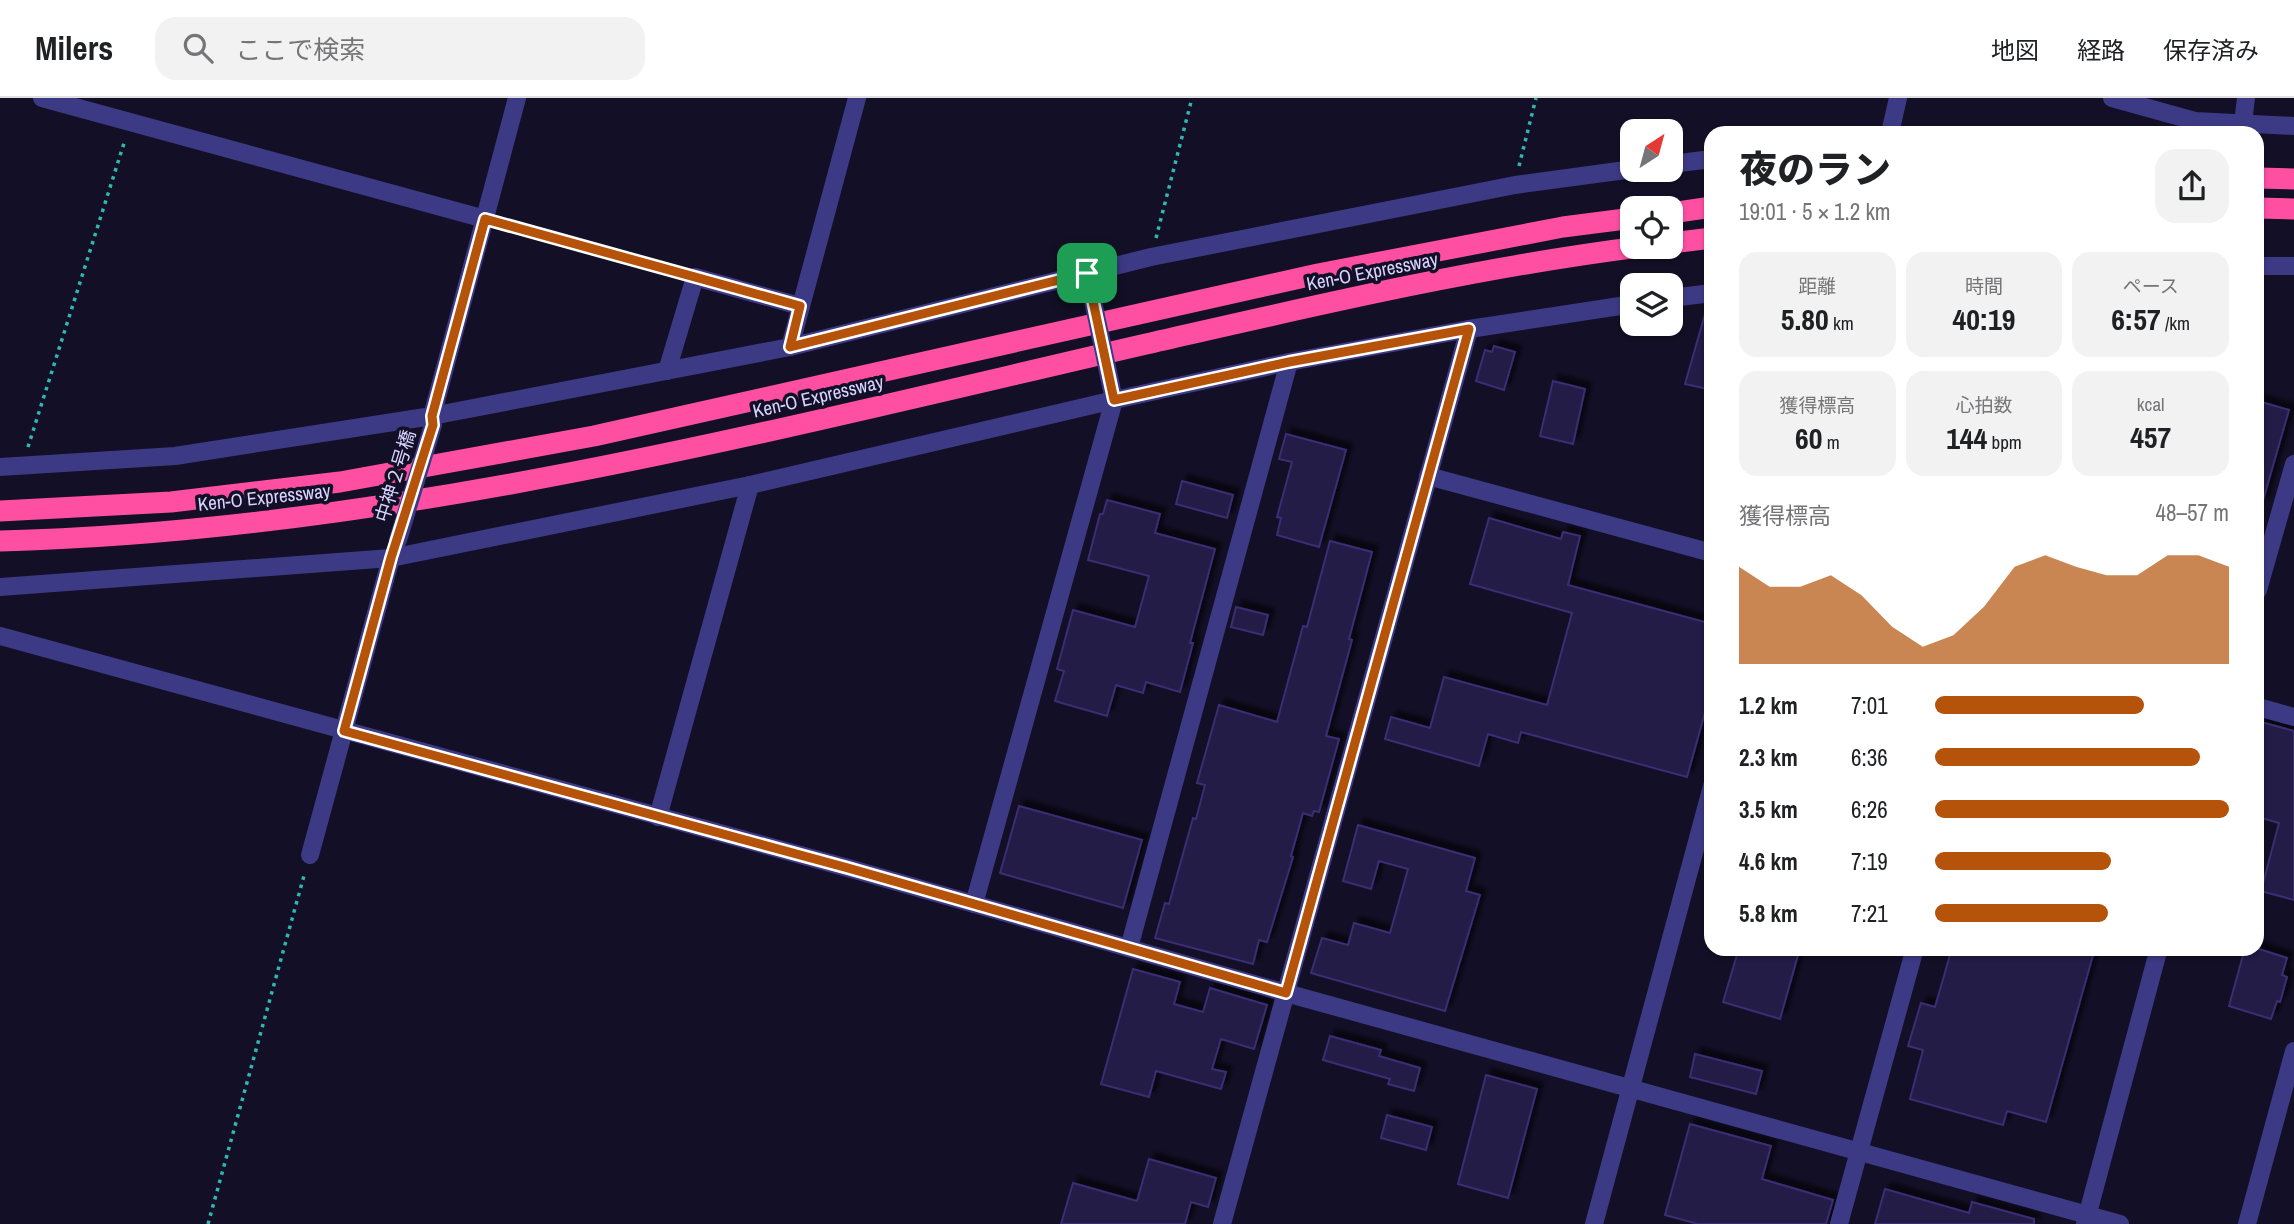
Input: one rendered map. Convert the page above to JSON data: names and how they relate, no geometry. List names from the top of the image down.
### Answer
{
  "streets": {
    "highway": ["Ken-O Expressway"],
    "street": ["中神２号橋"]
  },
  "north": "top right",
  "page": {
    "header": "Milers",
    "search": "ここで検索",
    "nav": ["地図", "経路", "保存済み"],
    "heading": ["夜のラン", "19:01 · 5 × 1.2 km"],
    "stats": [
      ["距離", "5.80 km"],
      ["時間", "40:19"],
      ["ペース", "6:57 /km"],
      ["獲得標高", "60 m"],
      ["心拍数", "144 bpm"],
      ["kcal", "457"]
    ],
    "chart": ["獲得標高", "48–57 m"],
    "list": [
      {
        "name": "1.2 km",
        "note": "7:01"
      },
      {
        "name": "2.3 km",
        "note": "6:36"
      },
      {
        "name": "3.5 km",
        "note": "6:26"
      },
      {
        "name": "4.6 km",
        "note": "7:19"
      },
      {
        "name": "5.8 km",
        "note": "7:21"
      }
    ]
  }
}
